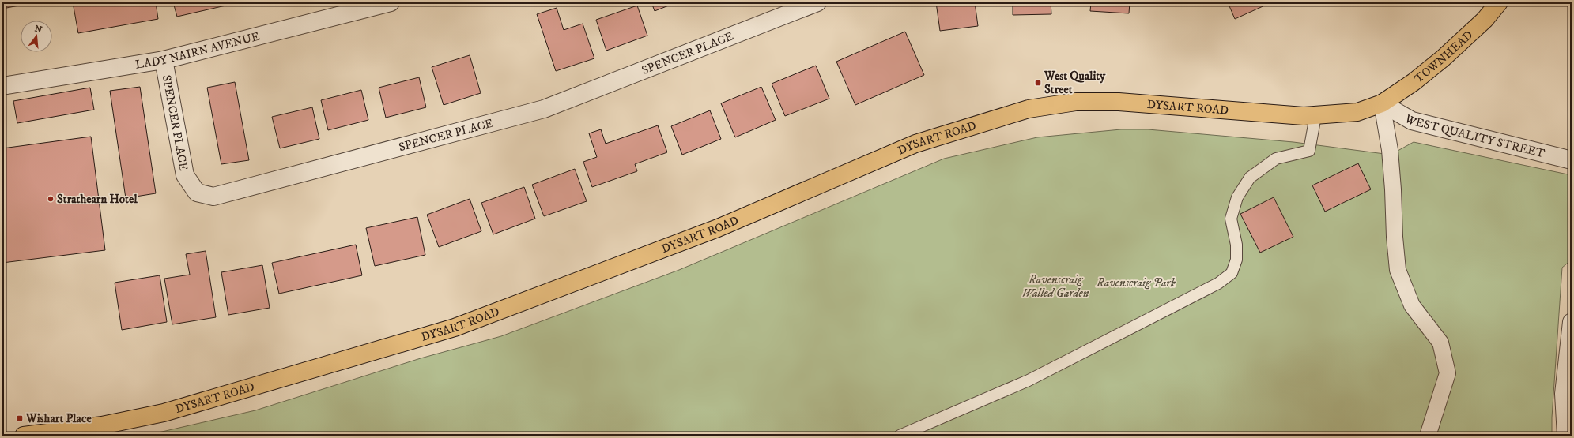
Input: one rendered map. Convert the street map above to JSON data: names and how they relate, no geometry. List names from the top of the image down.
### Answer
{
  "streets": {
    "main road": ["TOWNHEAD", "DYSART ROAD"],
    "street": ["LADY NAIRN AVENUE", "SPENCER PLACE", "WEST QUALITY STREET"]
  },
  "crossings": [
    ["LADY NAIRN AVENUE", "SPENCER PLACE"],
    ["TOWNHEAD", "DYSART ROAD"],
    ["TOWNHEAD", "WEST QUALITY STREET"],
    ["DYSART ROAD", "WEST QUALITY STREET"]
  ],
  "parks": ["Ravenscraig Walled Garden", "Ravenscraig Park"],
  "places": {
    "transit": ["West Quality Street", "Wishart Place"],
    "other": ["Strathearn Hotel"]
  },
  "north": "top"
}
